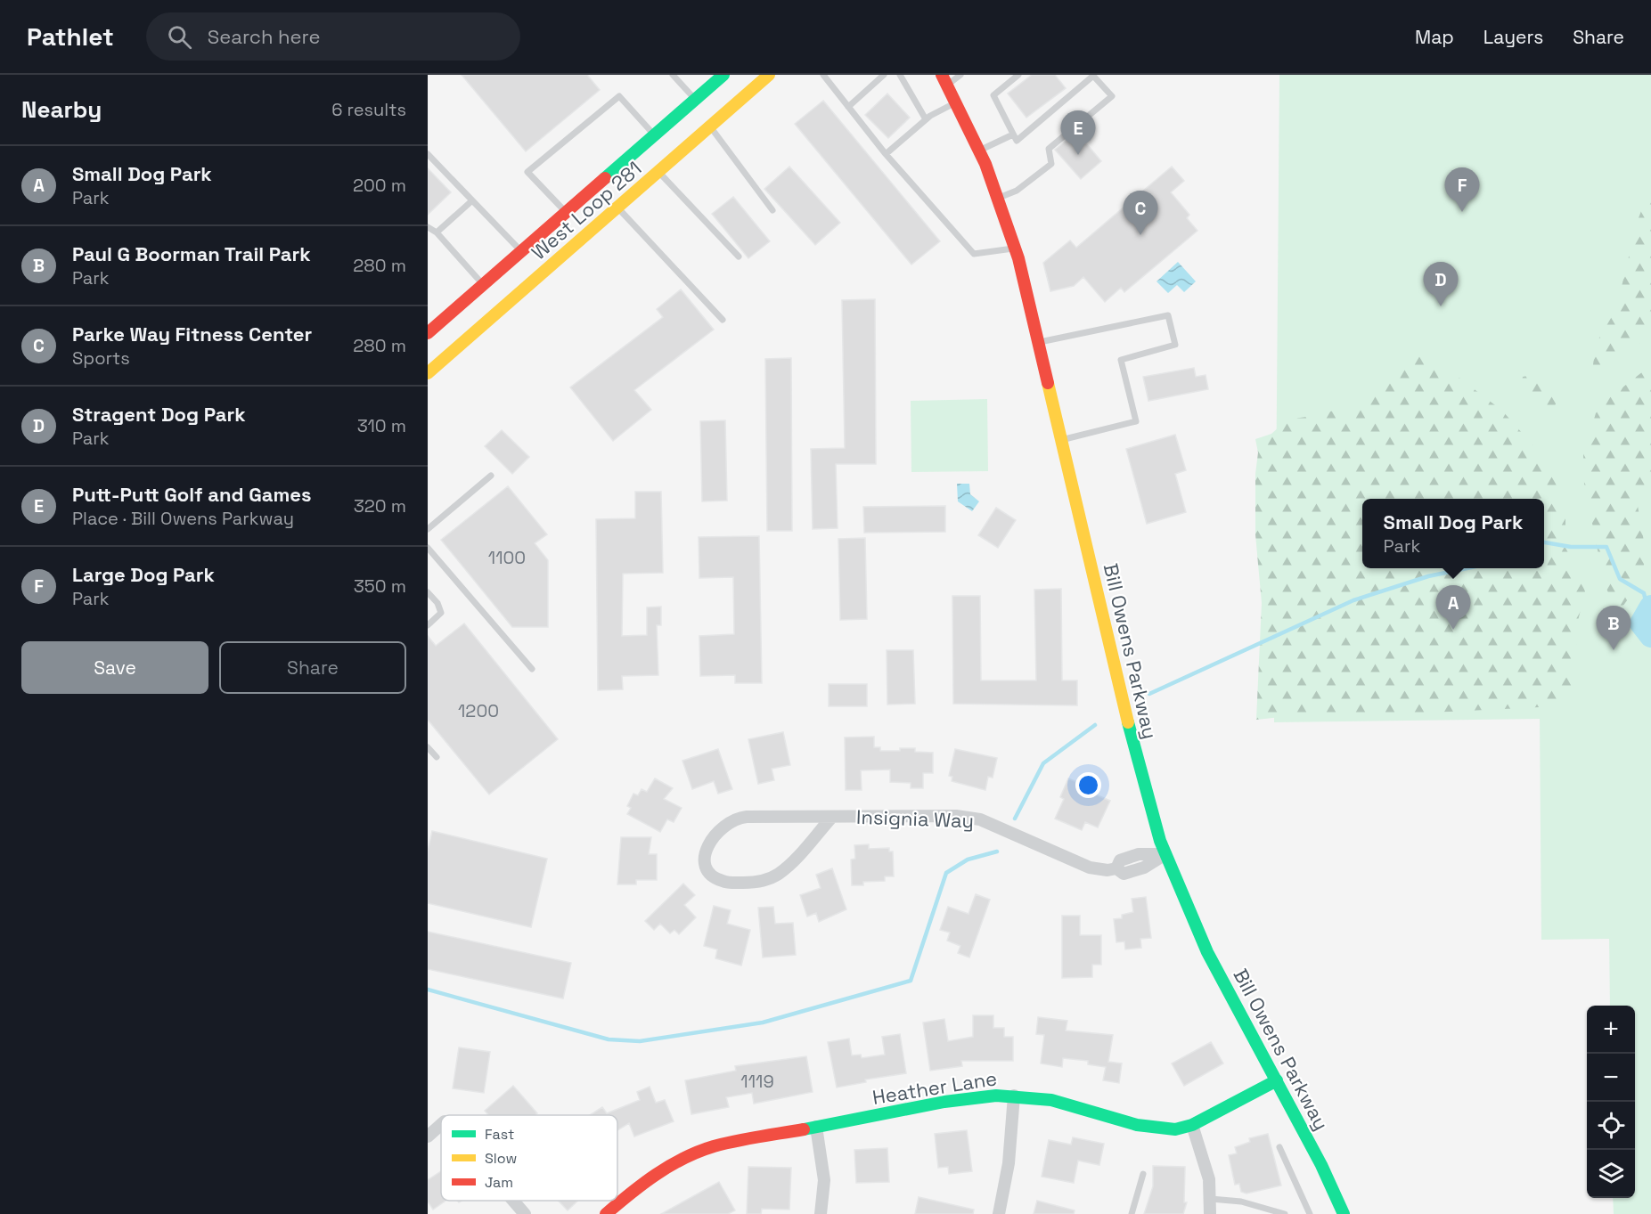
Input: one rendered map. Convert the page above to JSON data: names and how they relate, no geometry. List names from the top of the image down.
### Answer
{
  "streets": {
    "main road": ["West Loop 281", "Bill Owens Parkway", "Heather Lane"],
    "street": ["Insignia Way"]
  },
  "crossings": [
    ["Bill Owens Parkway", "Insignia Way"],
    ["Bill Owens Parkway", "Heather Lane"]
  ],
  "house_numbers": ["1100", "1200", "1119"],
  "legend": ["Fast", "Slow", "Jam"],
  "page": {
    "header": "Pathlet",
    "search": "Search here",
    "nav": ["Map", "Layers", "Share"],
    "heading": ["Nearby", "6 results"],
    "pins": [
      "E",
      "F",
      "C",
      "D",
      "A",
      "B"
    ],
    "list": [
      {
        "mark": "A",
        "name": "Small Dog Park",
        "note": "Park",
        "value": "200 m"
      },
      {
        "mark": "B",
        "name": "Paul G Boorman Trail Park",
        "note": "Park",
        "value": "280 m"
      },
      {
        "mark": "C",
        "name": "Parke Way Fitness Center",
        "note": "Sports",
        "value": "280 m"
      },
      {
        "mark": "D",
        "name": "Stragent Dog Park",
        "note": "Park",
        "value": "310 m"
      },
      {
        "mark": "E",
        "name": "Putt-Putt Golf and Games",
        "note": "Place · Bill Owens Parkway",
        "value": "320 m"
      },
      {
        "mark": "F",
        "name": "Large Dog Park",
        "note": "Park",
        "value": "350 m"
      }
    ],
    "popup": ["Small Dog Park", "Park"],
    "buttons": ["Save", "Share"],
    "map_buttons": ["+", "−"]
  }
}
